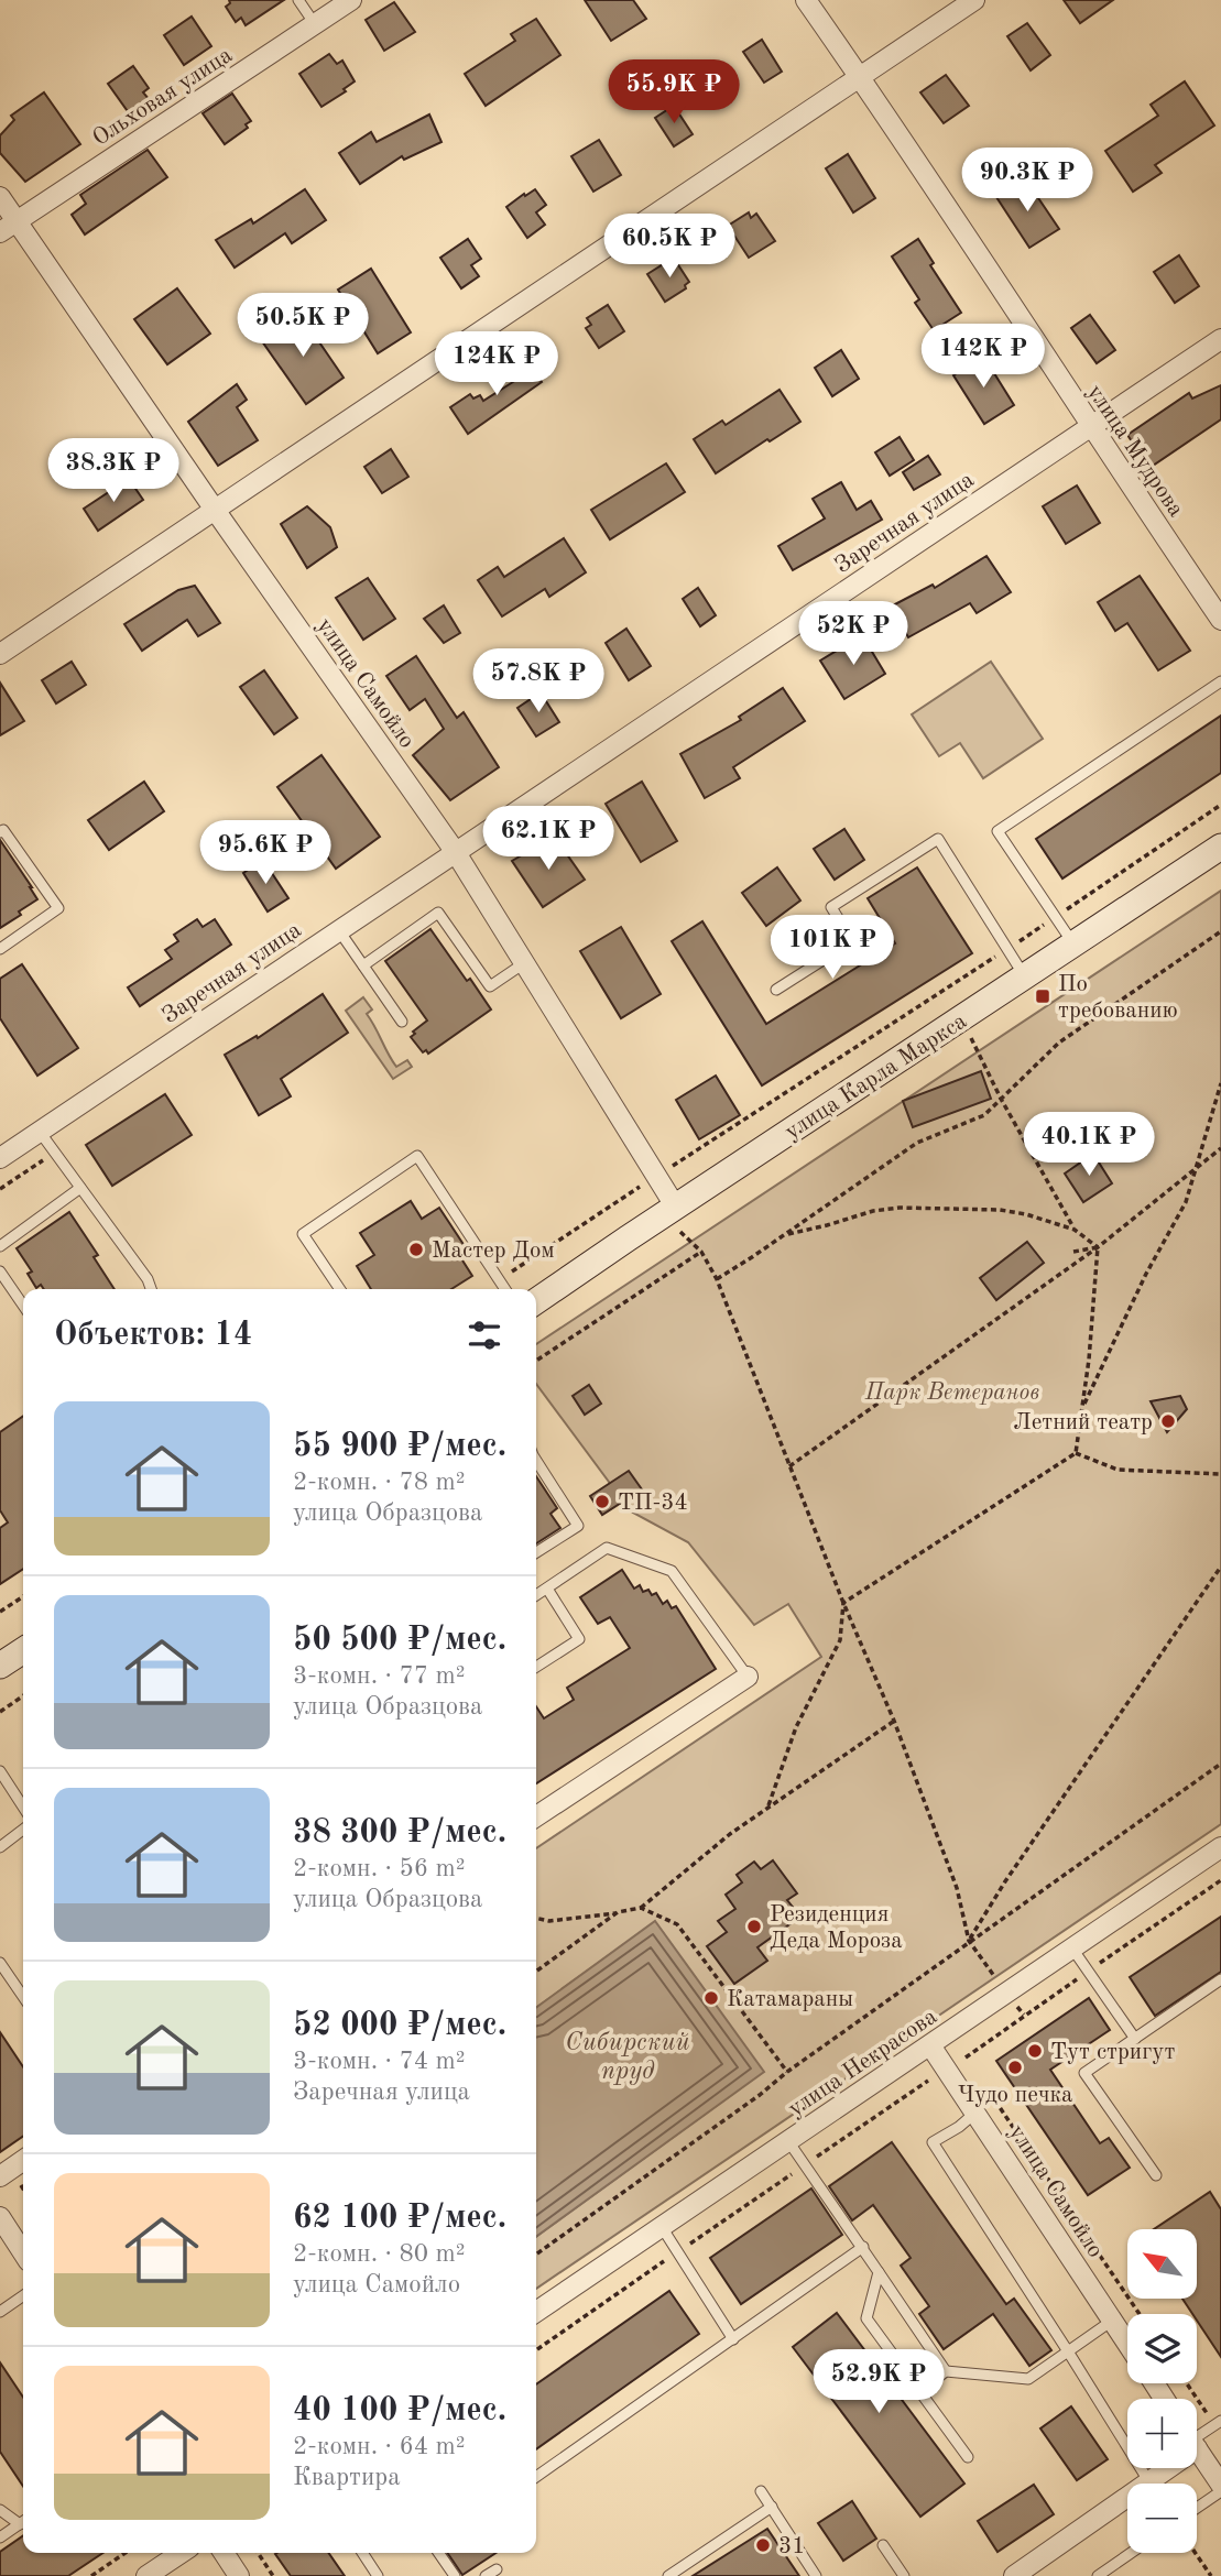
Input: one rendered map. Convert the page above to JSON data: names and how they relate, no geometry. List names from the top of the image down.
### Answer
{
  "streets": {
    "street": [
      "Ольховая улица",
      "улица Мудрова",
      "Заречная улица",
      "улица Самойло",
      "улица Карла Маркса",
      "улица Некрасова"
    ]
  },
  "crossings": [
    ["Ольховая улица", "улица Самойло"],
    ["улица Мудрова", "Заречная улица"],
    ["Заречная улица", "улица Самойло"],
    ["улица Самойло", "улица Карла Маркса"],
    ["улица Самойло", "улица Некрасова"]
  ],
  "water": ["Сибирский пруд"],
  "parks": ["Парк Ветеранов"],
  "places": {
    "transit": ["По требованию"],
    "other": [
      "Мастер Дом",
      "Летний театр",
      "ТП-34",
      "Резиденция Деда Мороза",
      "Катамараны",
      "Тут стригут",
      "Чудо печка",
      "31"
    ]
  },
  "north": "top left",
  "page": {
    "price": [
      "55.9K ₽",
      "90.3K ₽",
      "60.5K ₽",
      "50.5K ₽",
      "142K ₽",
      "124K ₽",
      "38.3K ₽",
      "52K ₽",
      "57.8K ₽",
      "62.1K ₽",
      "95.6K ₽",
      "101K ₽",
      "40.1K ₽",
      "52.9K ₽"
    ],
    "heading": "Объектов: 14",
    "list": [
      {
        "name": "55 900 ₽/мес.",
        "note": "2-комн. · 78 m² · улица Образцова"
      },
      {
        "name": "50 500 ₽/мес.",
        "note": "3-комн. · 77 m² · улица Образцова"
      },
      {
        "name": "38 300 ₽/мес.",
        "note": "2-комн. · 56 m² · улица Образцова"
      },
      {
        "name": "52 000 ₽/мес.",
        "note": "3-комн. · 74 m² · Заречная улица"
      },
      {
        "name": "62 100 ₽/мес.",
        "note": "2-комн. · 80 m² · улица Самойло"
      },
      {
        "name": "40 100 ₽/мес.",
        "note": "2-комн. · 64 m² · Квартира"
      }
    ],
    "map_buttons": ["+", "−"]
  }
}
